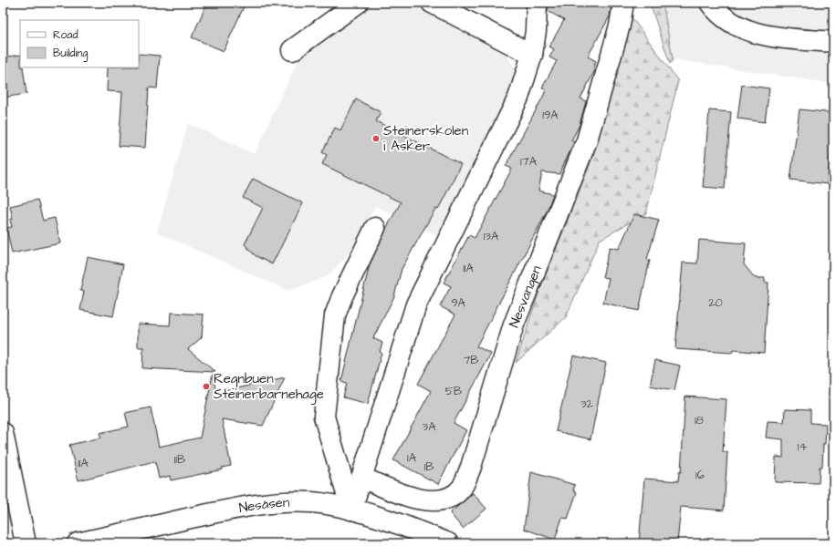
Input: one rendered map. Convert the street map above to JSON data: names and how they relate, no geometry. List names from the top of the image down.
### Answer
{
  "streets": {
    "street": ["Nesvangen", "Nesåsen"]
  },
  "places": ["Steinerskolen i Asker", "Regnbuen Steinerbarnehage"],
  "house_numbers": [
    "19A",
    "17A",
    "13A",
    "11A",
    "9A",
    "20",
    "7B",
    "5B",
    "32",
    "18",
    "3A",
    "14",
    "1A",
    "11B",
    "11A",
    "1B",
    "16"
  ],
  "legend": ["Road", "Building"]
}
